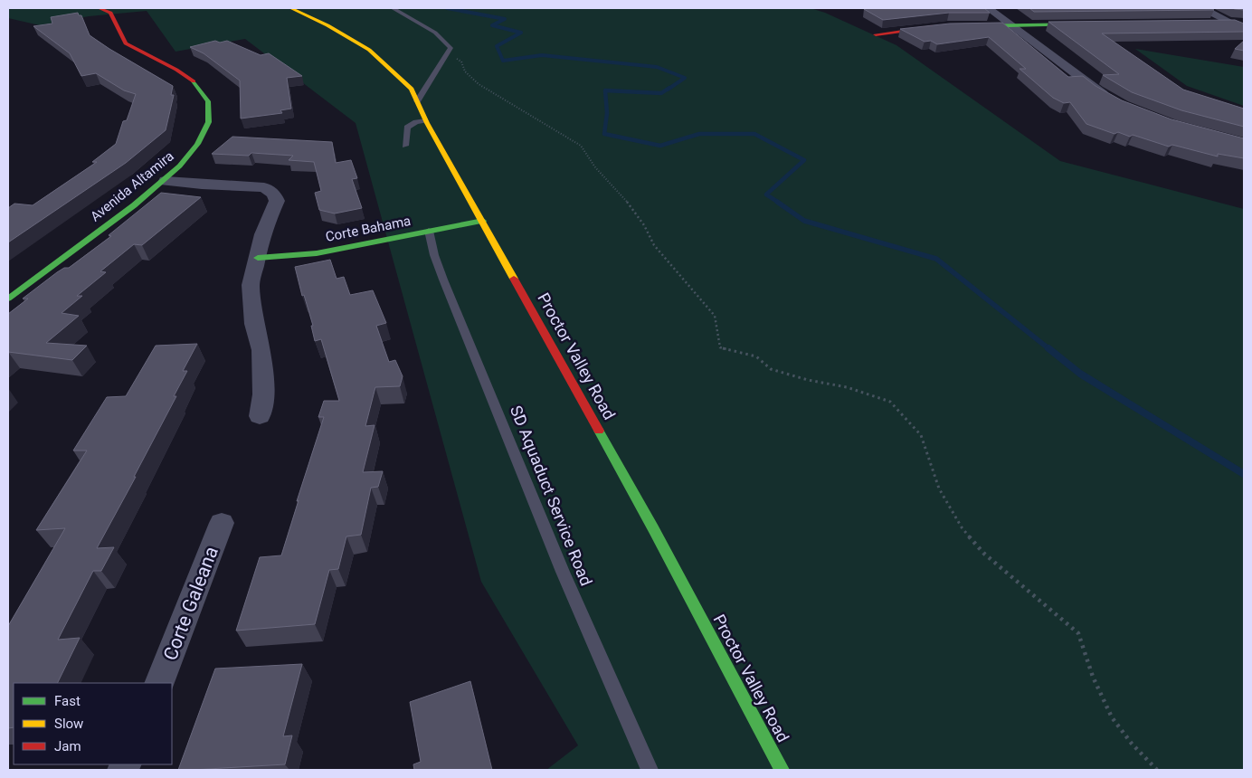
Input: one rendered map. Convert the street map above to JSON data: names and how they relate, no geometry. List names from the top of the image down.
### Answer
{
  "streets": {
    "street": [
      "Avenida Altamira",
      "Corte Bahama",
      "Proctor Valley Road",
      "Corte Galeana"
    ],
    "lane": ["SD Aquaduct Service Road"]
  },
  "crossings": [
    ["Corte Bahama", "Proctor Valley Road"],
    ["Corte Bahama", "SD Aquaduct Service Road"]
  ],
  "legend": ["Fast", "Slow", "Jam"]
}
